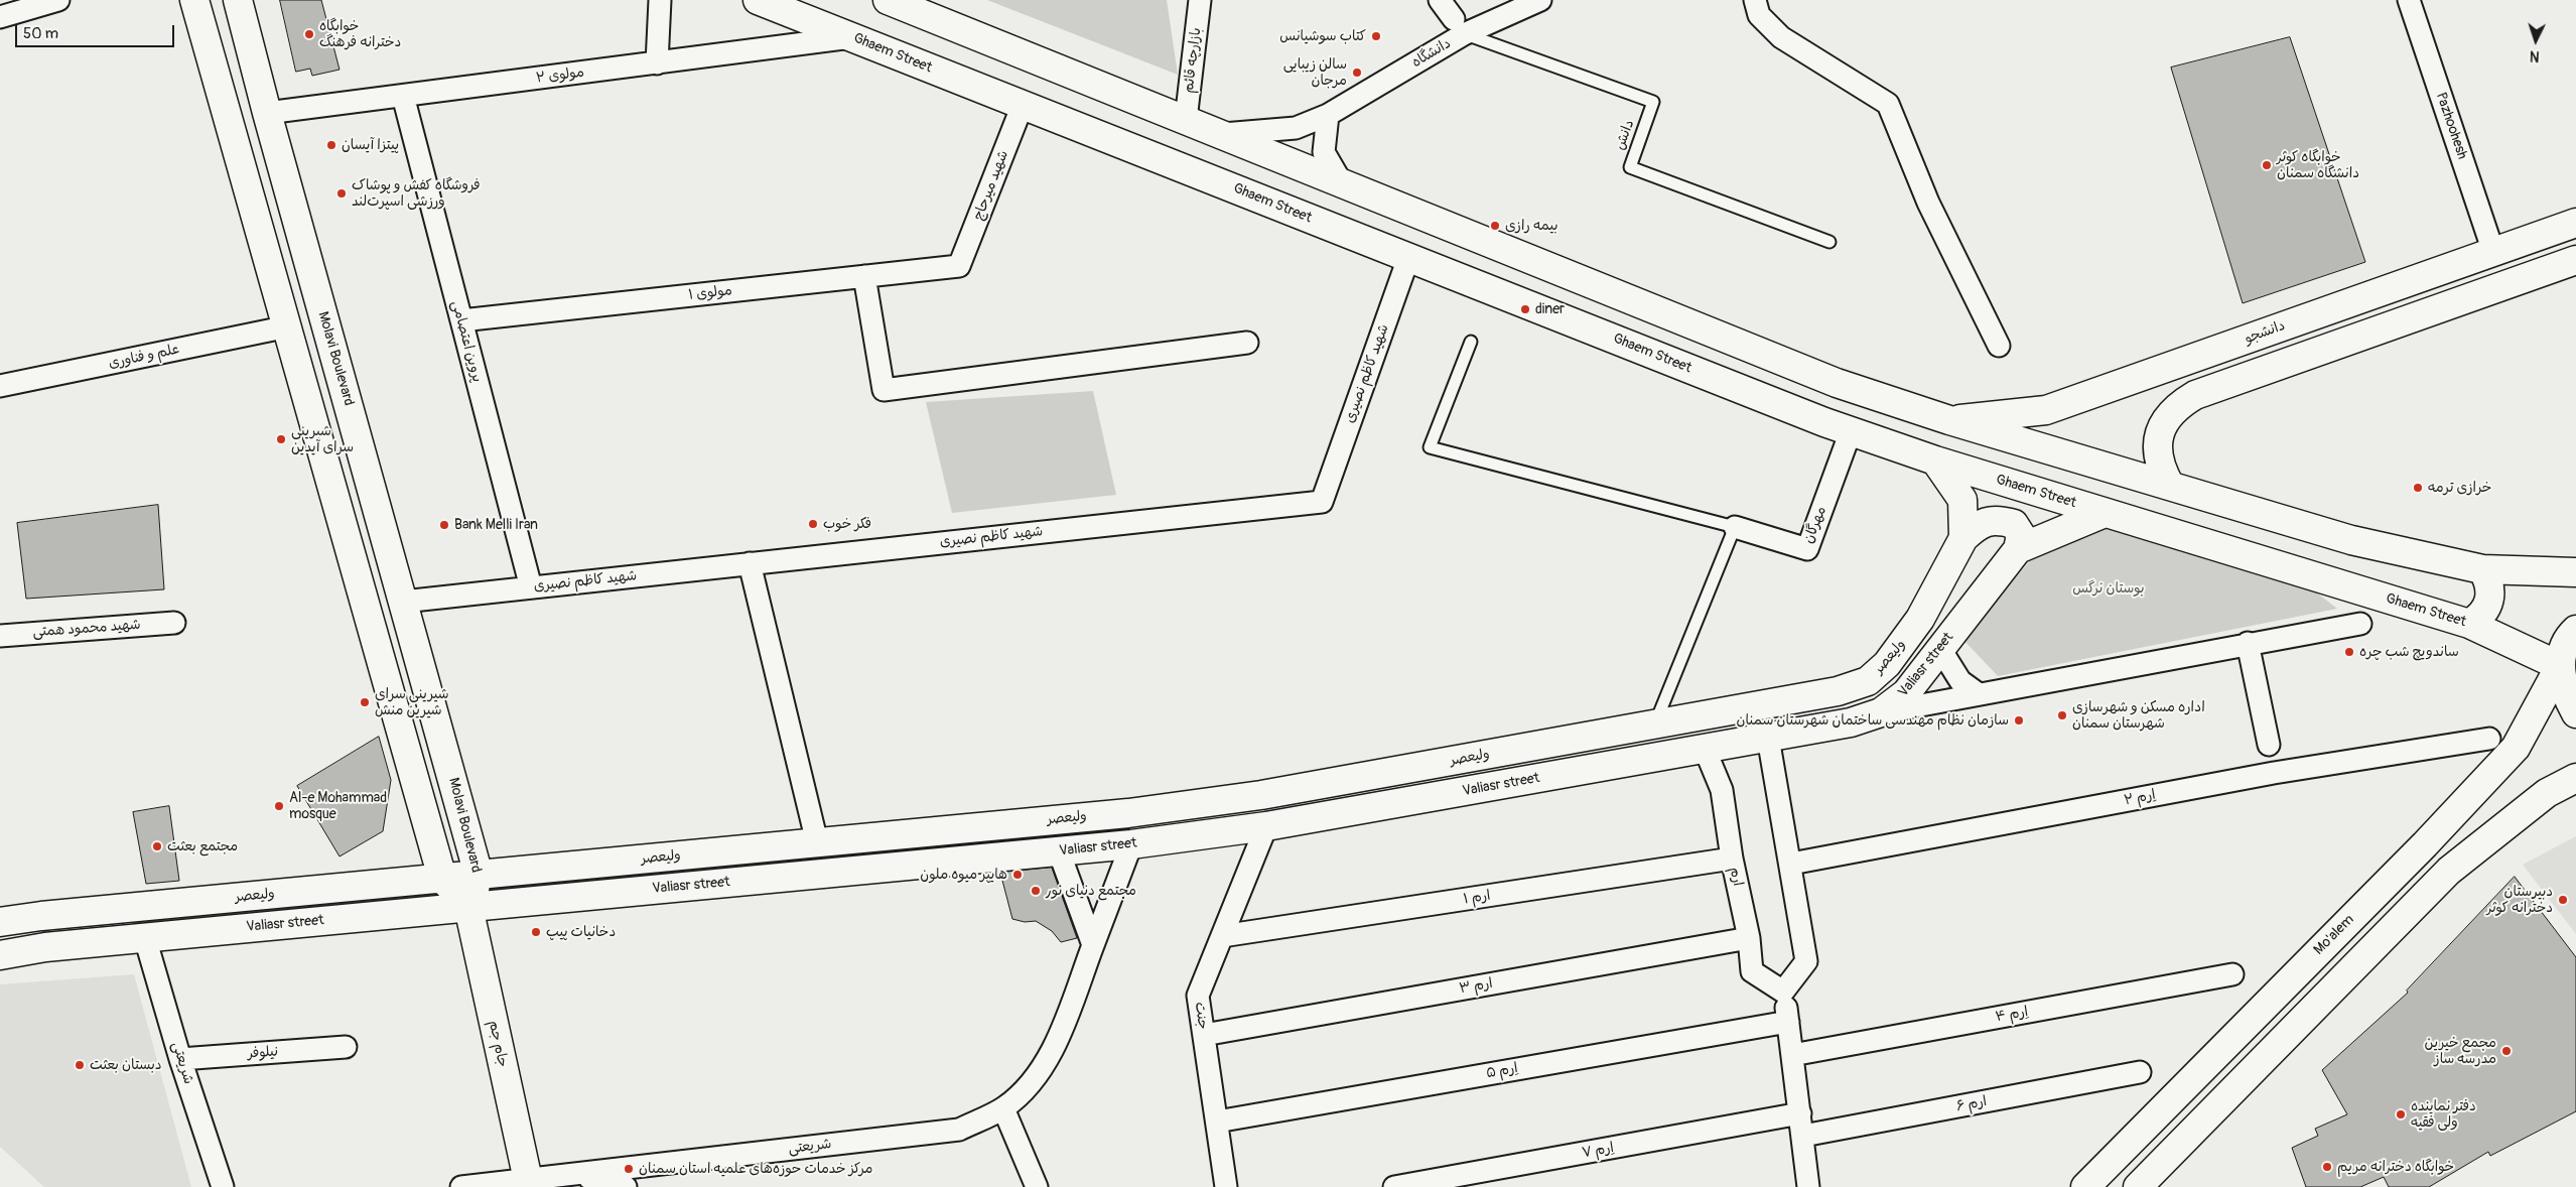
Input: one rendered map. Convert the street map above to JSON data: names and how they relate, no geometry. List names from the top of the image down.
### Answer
{
  "streets": {
    "main road": [
      "Ghaem Street",
      "دانشجو",
      "Molavi Boulevard",
      "ولیعصر",
      "Valiasr street",
      "Mo'alem",
      "جام جم"
    ],
    "street": [
      "دانشگاه",
      "بازارچه قائم",
      "مولوی ۲",
      "Pazhoohesh",
      "شهید میرحاج",
      "مولوی ۱",
      "پروین اعتصامی",
      "علم و فناوری",
      "شهید کاظم نصیری",
      "مهرگان",
      "شهید محمود همتی",
      "اِرم ۲",
      "ارم",
      "ارم ۱",
      "ارم ۳",
      "اِرم ۴",
      "جنت",
      "نیلوفر",
      "شریعتی",
      "اِرم ۵",
      "ارم ۶",
      "اِرم ۷"
    ],
    "lane": ["دانش"]
  },
  "crossings": [
    ["Ghaem Street", "مولوی ۲"],
    ["Ghaem Street", "شهید میرحاج"],
    ["Ghaem Street", "شهید کاظم نصیری"],
    ["Ghaem Street", "مهرگان"],
    ["Ghaem Street", "ولیعصر"],
    ["Ghaem Street", "Valiasr street"],
    ["Ghaem Street", "Mo'alem"],
    ["دانشگاه", "دانش"],
    ["مولوی ۲", "پروین اعتصامی"],
    ["مولوی ۲", "Molavi Boulevard"],
    ["Pazhoohesh", "دانشجو"],
    ["شهید میرحاج", "مولوی ۱"],
    ["مولوی ۱", "پروین اعتصامی"],
    ["پروین اعتصامی", "شهید کاظم نصیری"],
    ["Molavi Boulevard", "شهید کاظم نصیری"],
    ["Molavi Boulevard", "ولیعصر"],
    ["Molavi Boulevard", "Valiasr street"],
    ["Molavi Boulevard", "جام جم"],
    ["Valiasr street", "ارم"],
    ["Valiasr street", "جنت"],
    ["Valiasr street", "جام جم"],
    ["Valiasr street", "شریعتی"],
    ["ارم", "ارم ۱"],
    ["ارم", "ارم ۳"],
    ["ارم ۱", "جنت"],
    ["ارم ۳", "جنت"],
    ["جنت", "اِرم ۵"],
    ["جام جم", "شریعتی"],
    ["نیلوفر", "شریعتی"]
  ],
  "parks": ["بوستان نرگس"],
  "places": [
    "خوابگاه دخترانه فرهنگ",
    "کتاب سوشیانس",
    "سالن زیبایی مرجان",
    "پیتزا آیسان",
    "خوابگاه کوثر دانشگاه سمنان",
    "فروشگاه کفش و پوشاک ورزشی اسپرت‌لند",
    "بیمه رازی",
    "diner",
    "شیرینی سرای آیدین",
    "خرازی ترمه",
    "فکر خوب",
    "Bank Melli Iran",
    "ساندویچ شب چره",
    "شیرینی سرای شیرین منش",
    "اداره مسکن و شهرسازی شهرستان سمنان",
    "سازمان نظام مهندسی ساختمان شهرستان سمنان",
    "Al-e Mohammad mosque",
    "مجتمع بعثت",
    "هایپر میوه ملون",
    "مجتمع دنیای نور",
    "دبیرستان دخترانه کوثر",
    "دخانیات پیپ",
    "مجمع خیرین مدرسه ساز",
    "دبستان بعثت",
    "دفتر نماینده ولی فقیه",
    "خوابگاه دخترانه مریم",
    "مرکز خدمات حوزه‌های علمیه استان سمنان"
  ],
  "scale_bar": "50 m",
  "north": "bottom"
}
